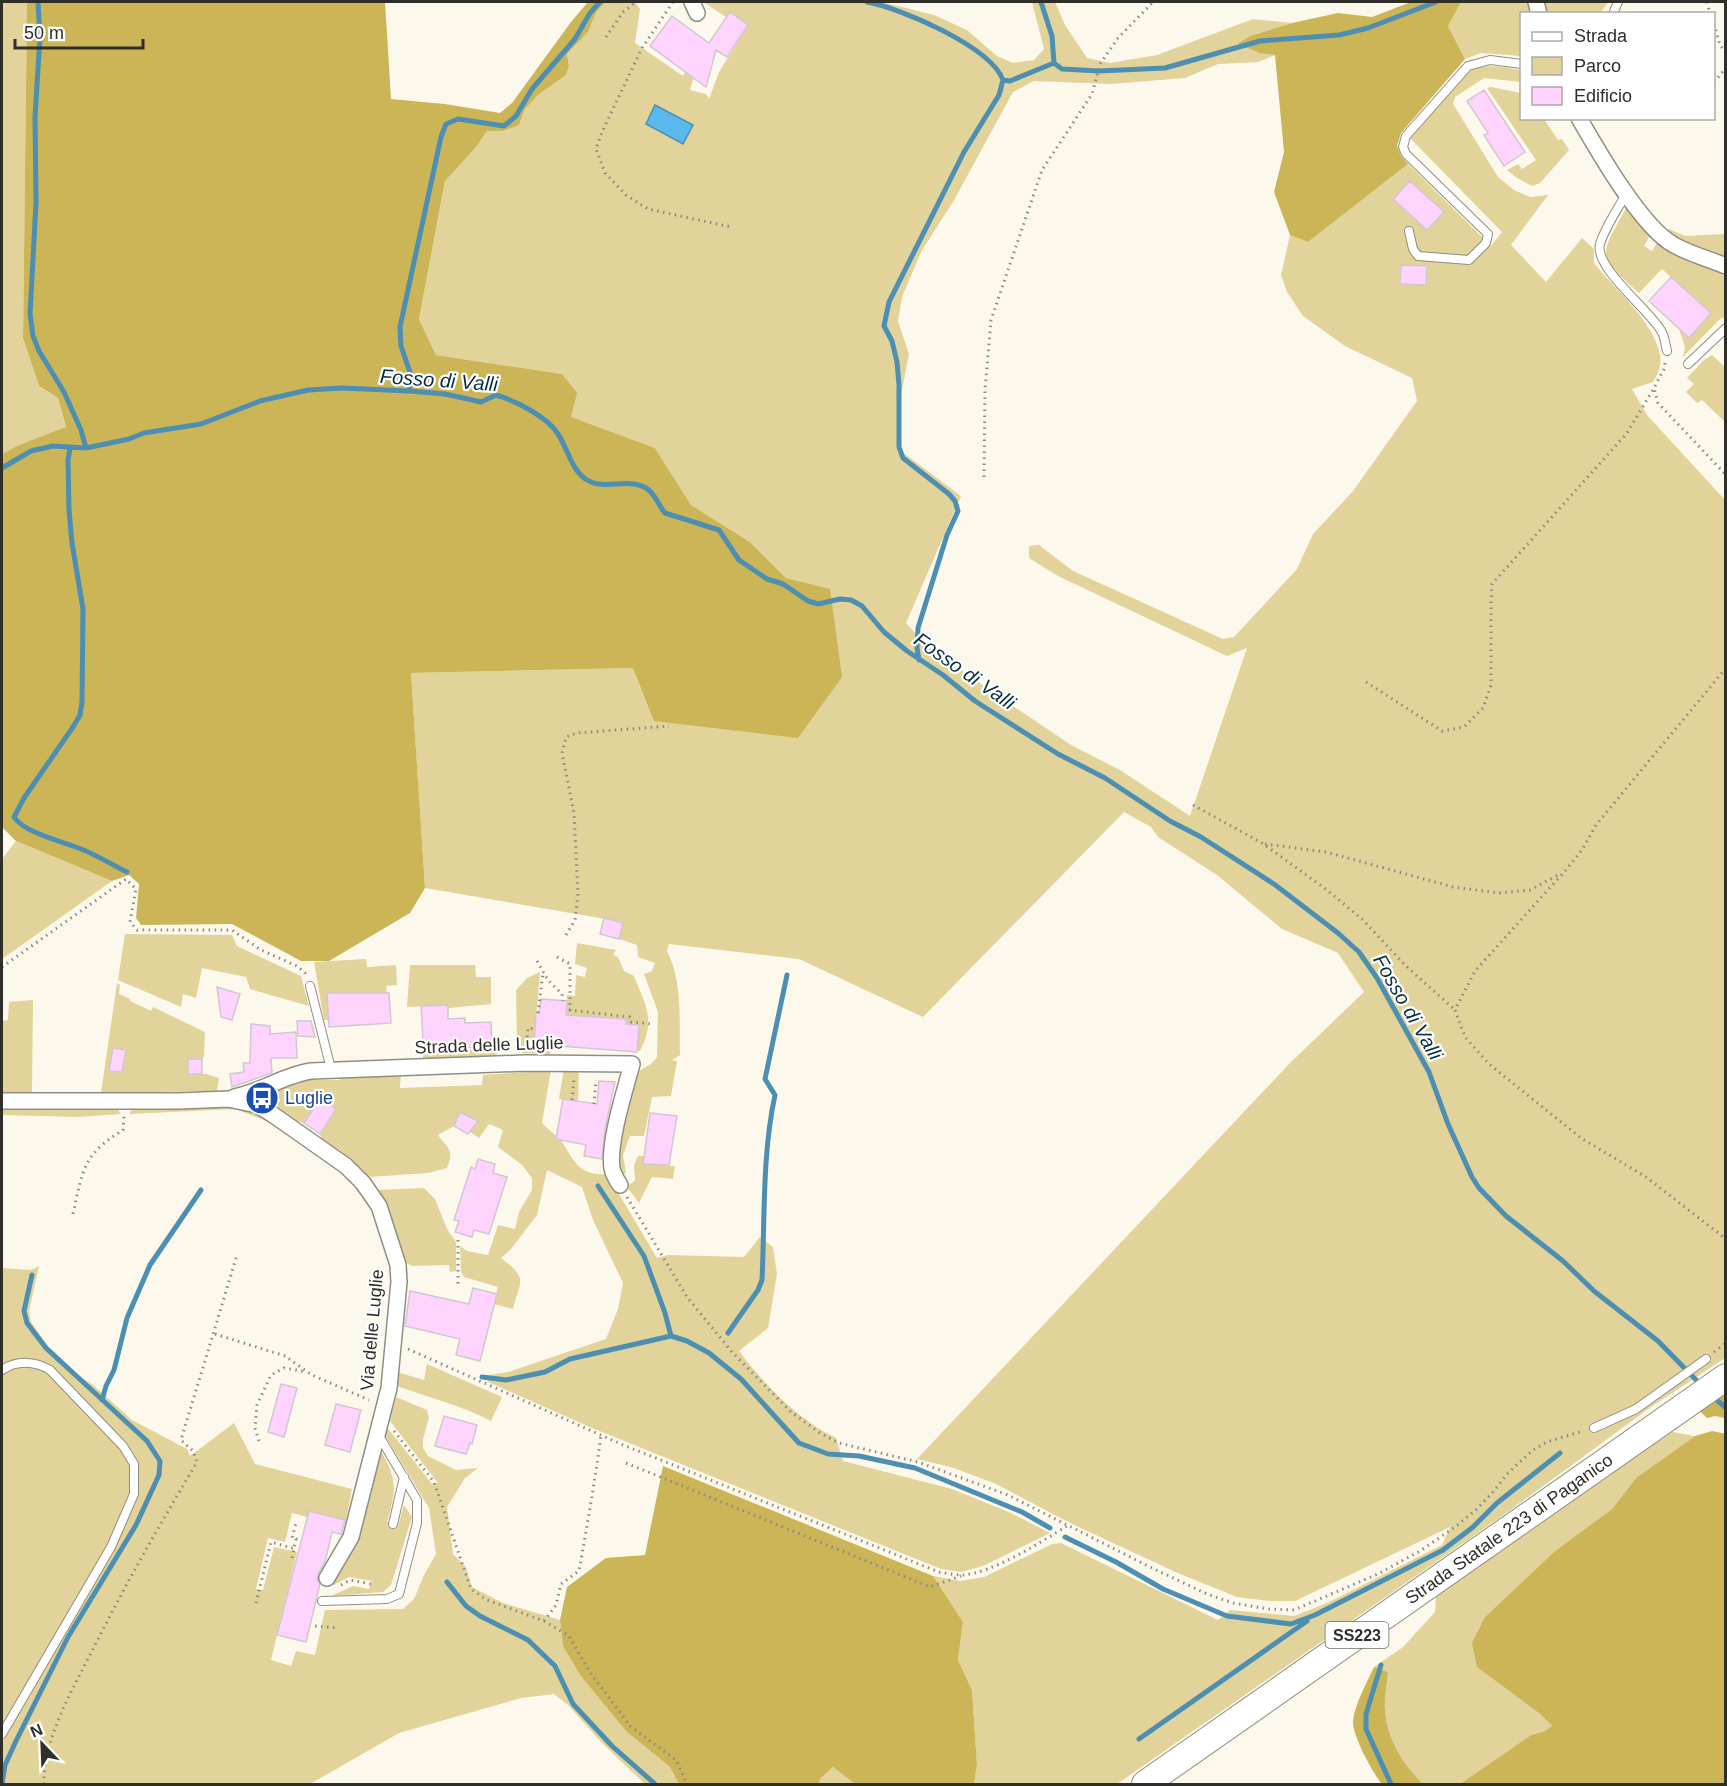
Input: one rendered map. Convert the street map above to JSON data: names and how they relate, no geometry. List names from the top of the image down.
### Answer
{
  "streets": {
    "highway": ["Strada Statale 223 di Paganico", "SS223"],
    "street": ["Strada delle Luglie", "Via delle Luglie"]
  },
  "crossings": [
    ["Strada delle Luglie", "Via delle Luglie"]
  ],
  "water": ["Fosso di Valli"],
  "places": {
    "bus stop": ["Luglie"]
  },
  "legend": ["Strada", "Parco", "Edificio"],
  "scale_bar": "50 m",
  "north": "top left"
}
